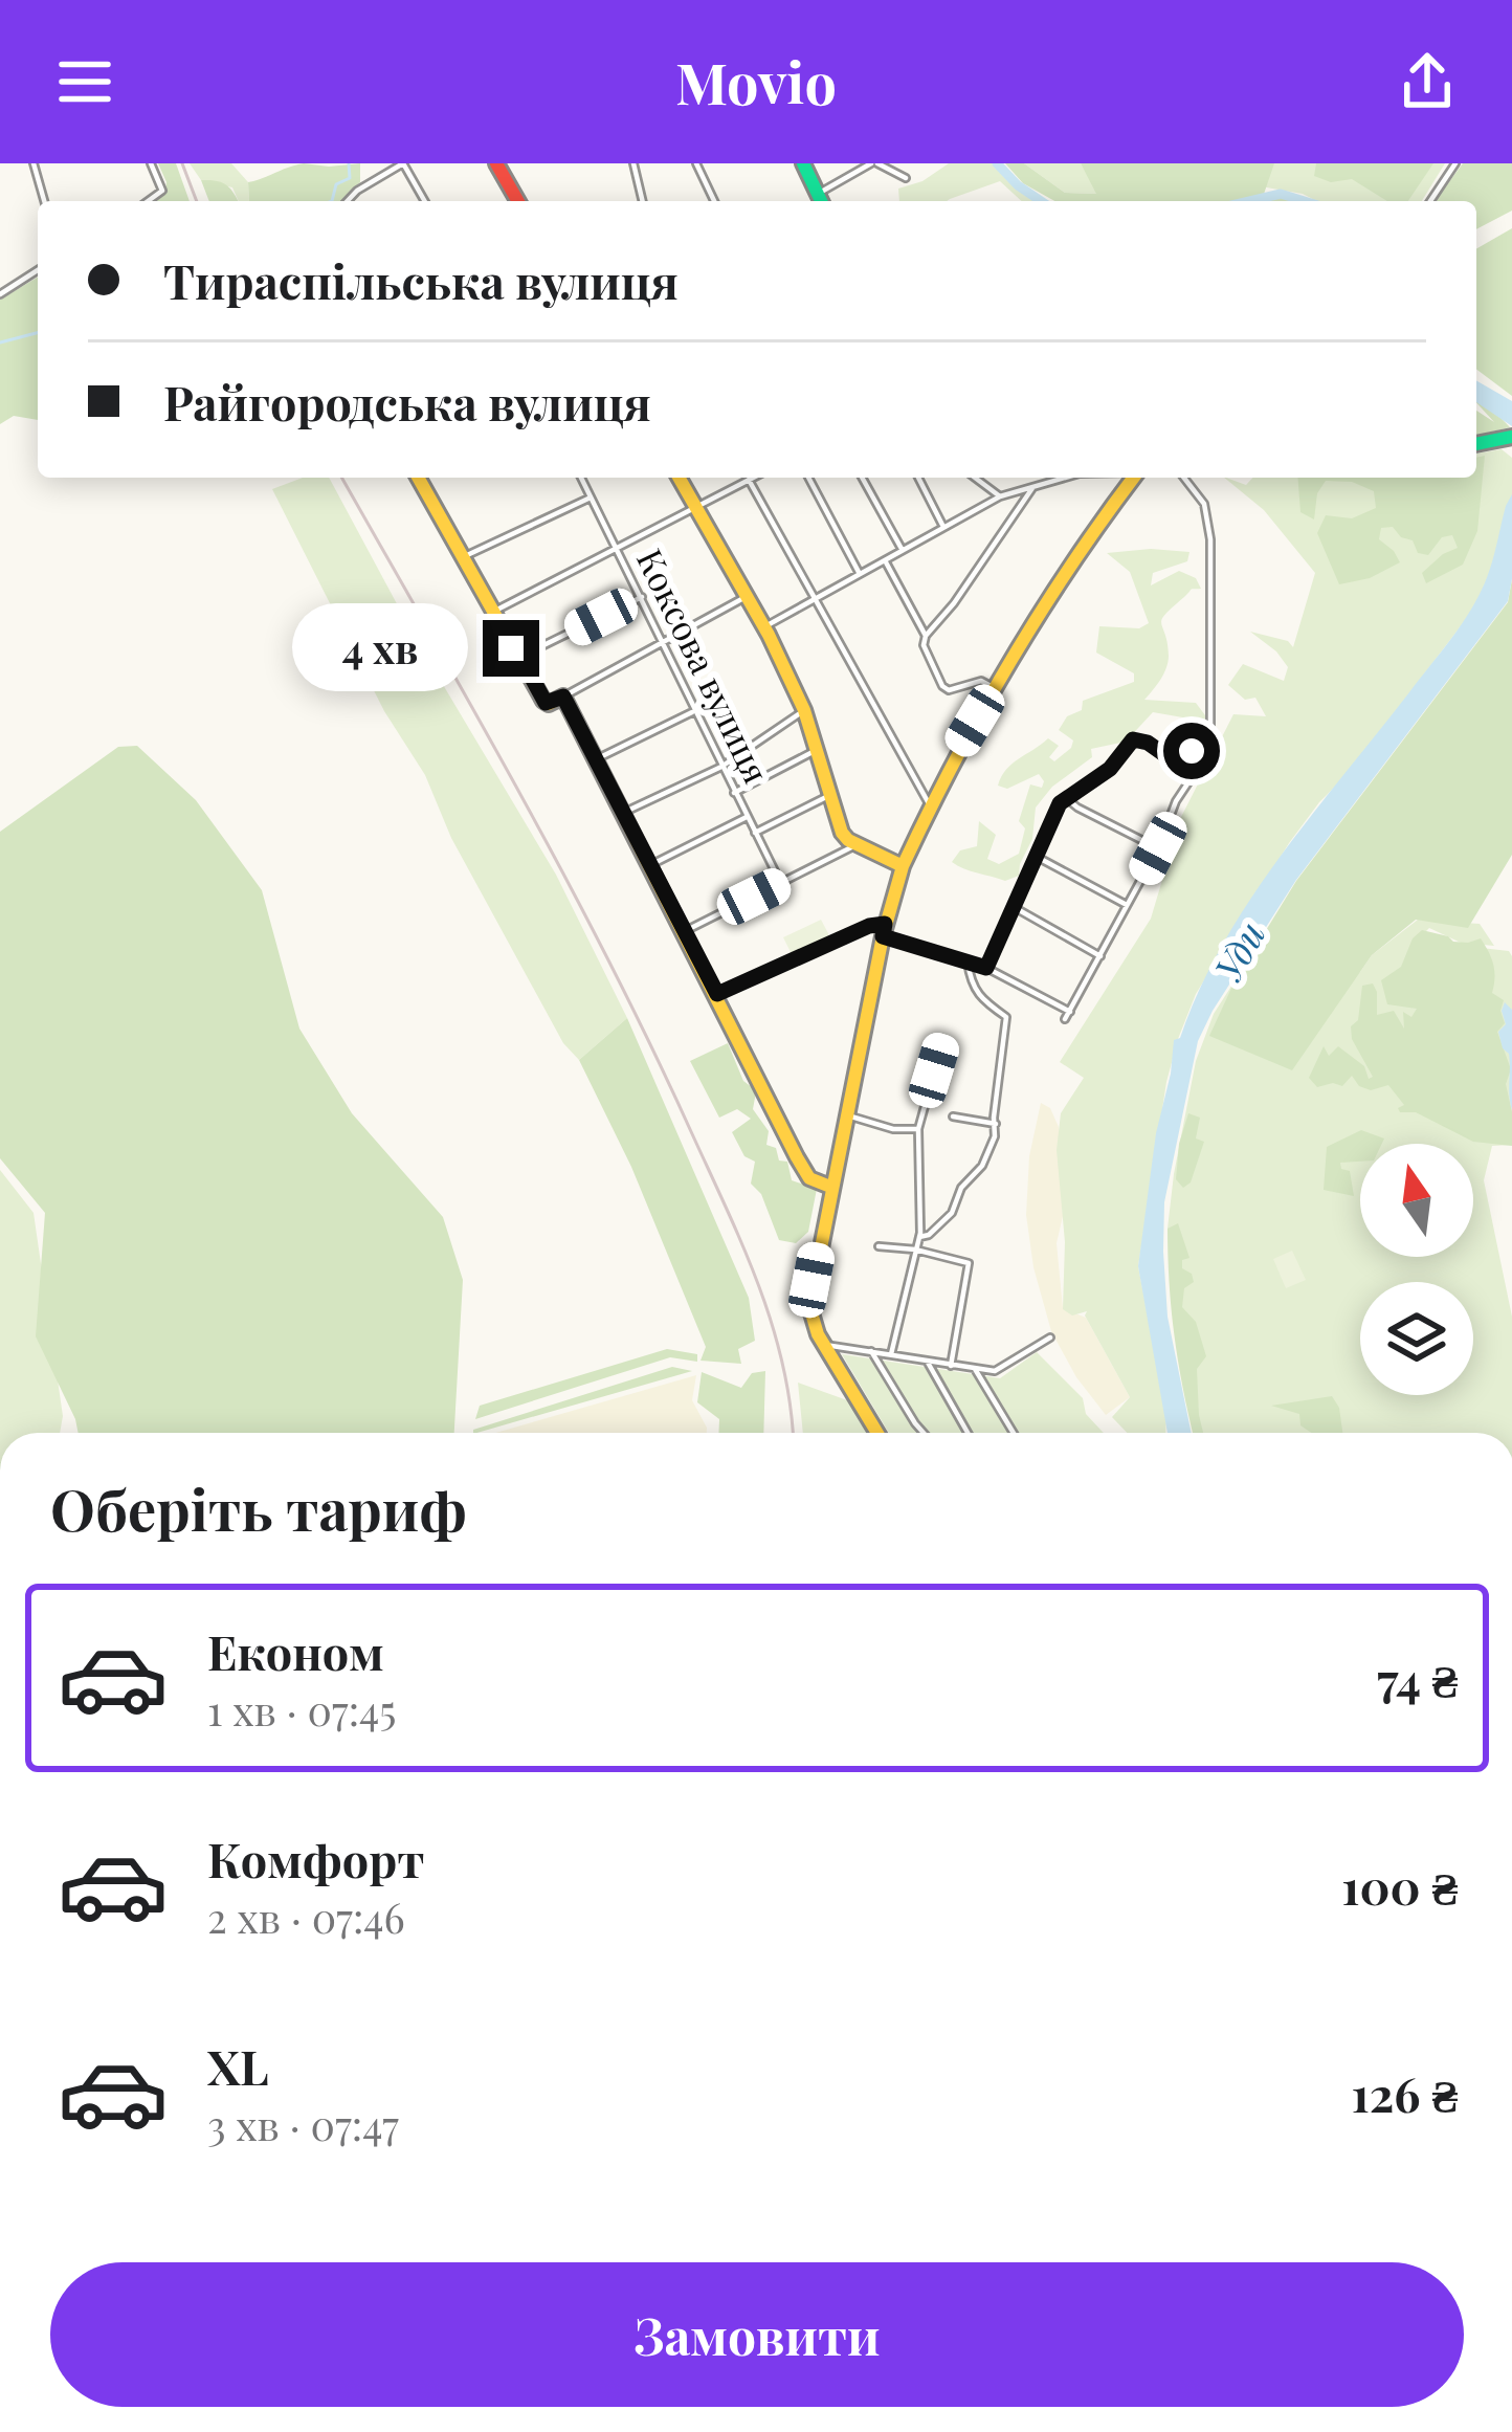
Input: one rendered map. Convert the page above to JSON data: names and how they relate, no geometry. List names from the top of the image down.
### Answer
{
  "streets": {
    "street": ["Коксова вулиця"]
  },
  "water": ["Уди"],
  "north": "top",
  "page": {
    "header": "Movio",
    "banner": ["Тираспільська вулиця", "Райгородська вулиця"],
    "bubble": "4 хв",
    "heading": "Оберіть тариф",
    "list": [
      {
        "name": "Економ",
        "note": "1 хв · 07:45",
        "value": "74 ₴"
      },
      {
        "name": "Комфорт",
        "note": "2 хв · 07:46",
        "value": "100 ₴"
      },
      {
        "name": "XL",
        "note": "3 хв · 07:47",
        "value": "126 ₴"
      }
    ],
    "buttons": "Замовити"
  }
}
